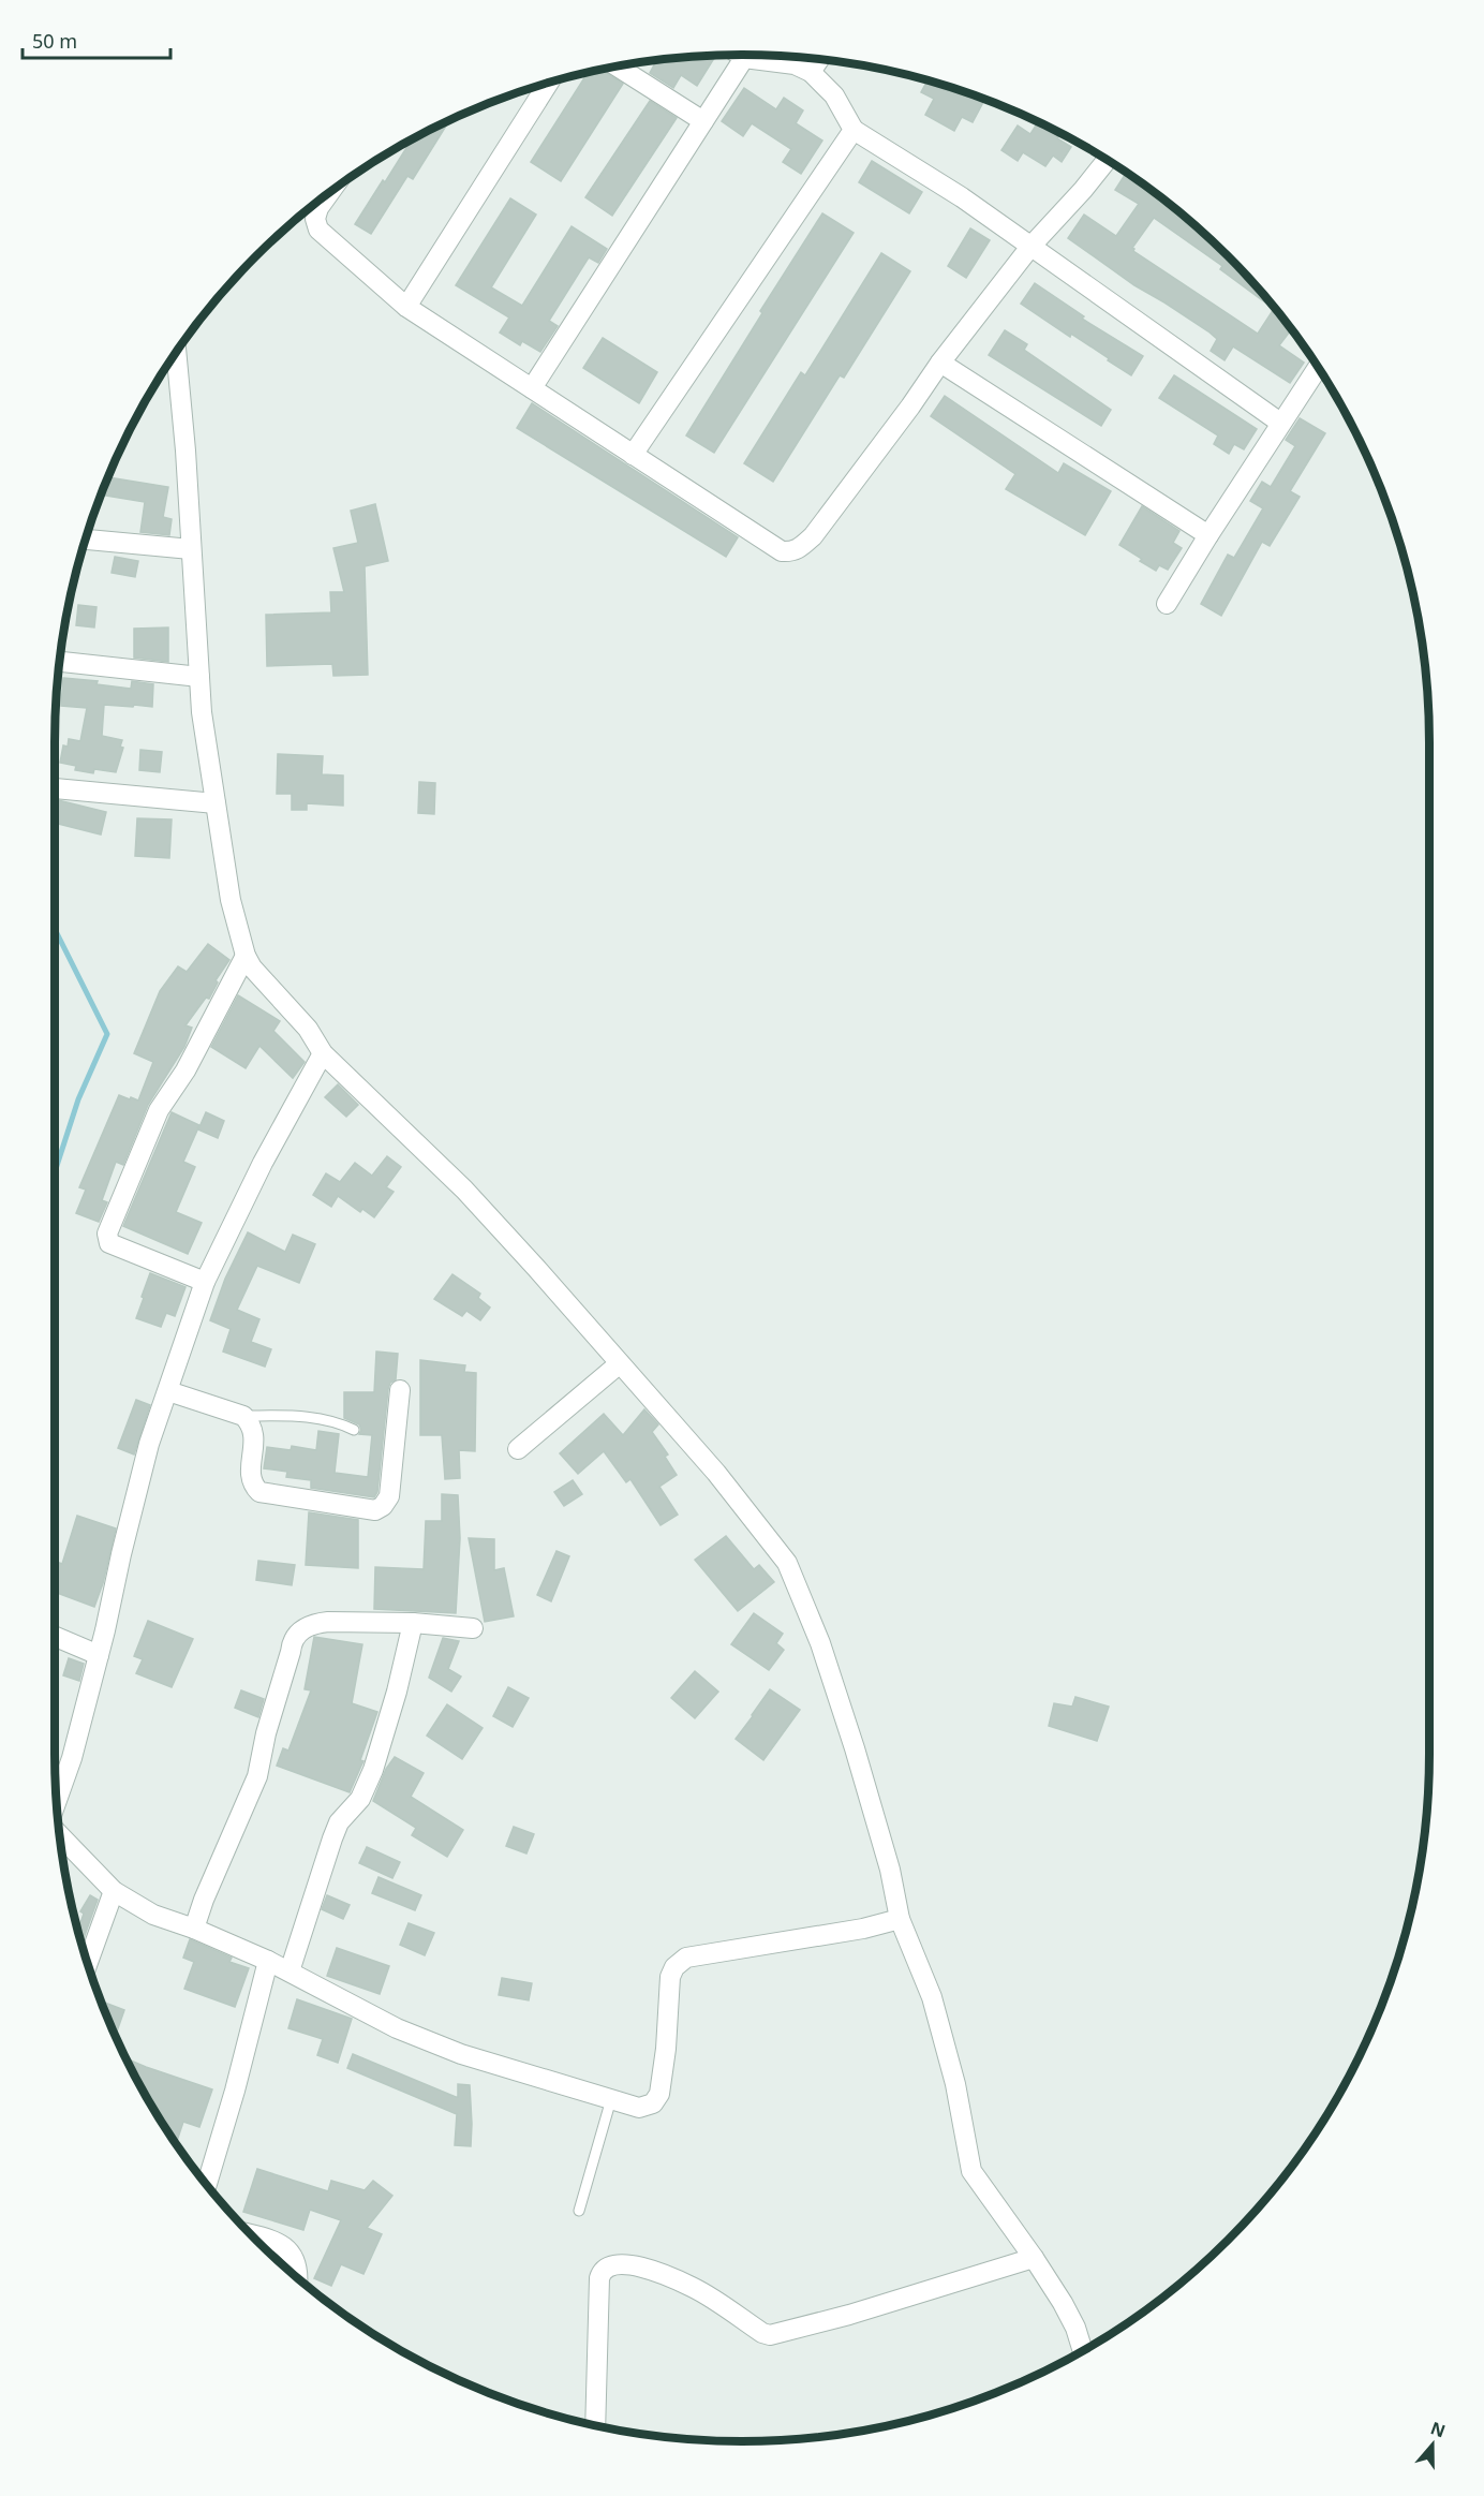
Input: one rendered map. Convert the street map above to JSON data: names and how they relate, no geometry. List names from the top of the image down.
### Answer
{
  "scale_bar": "50 m",
  "north": "top"
}
